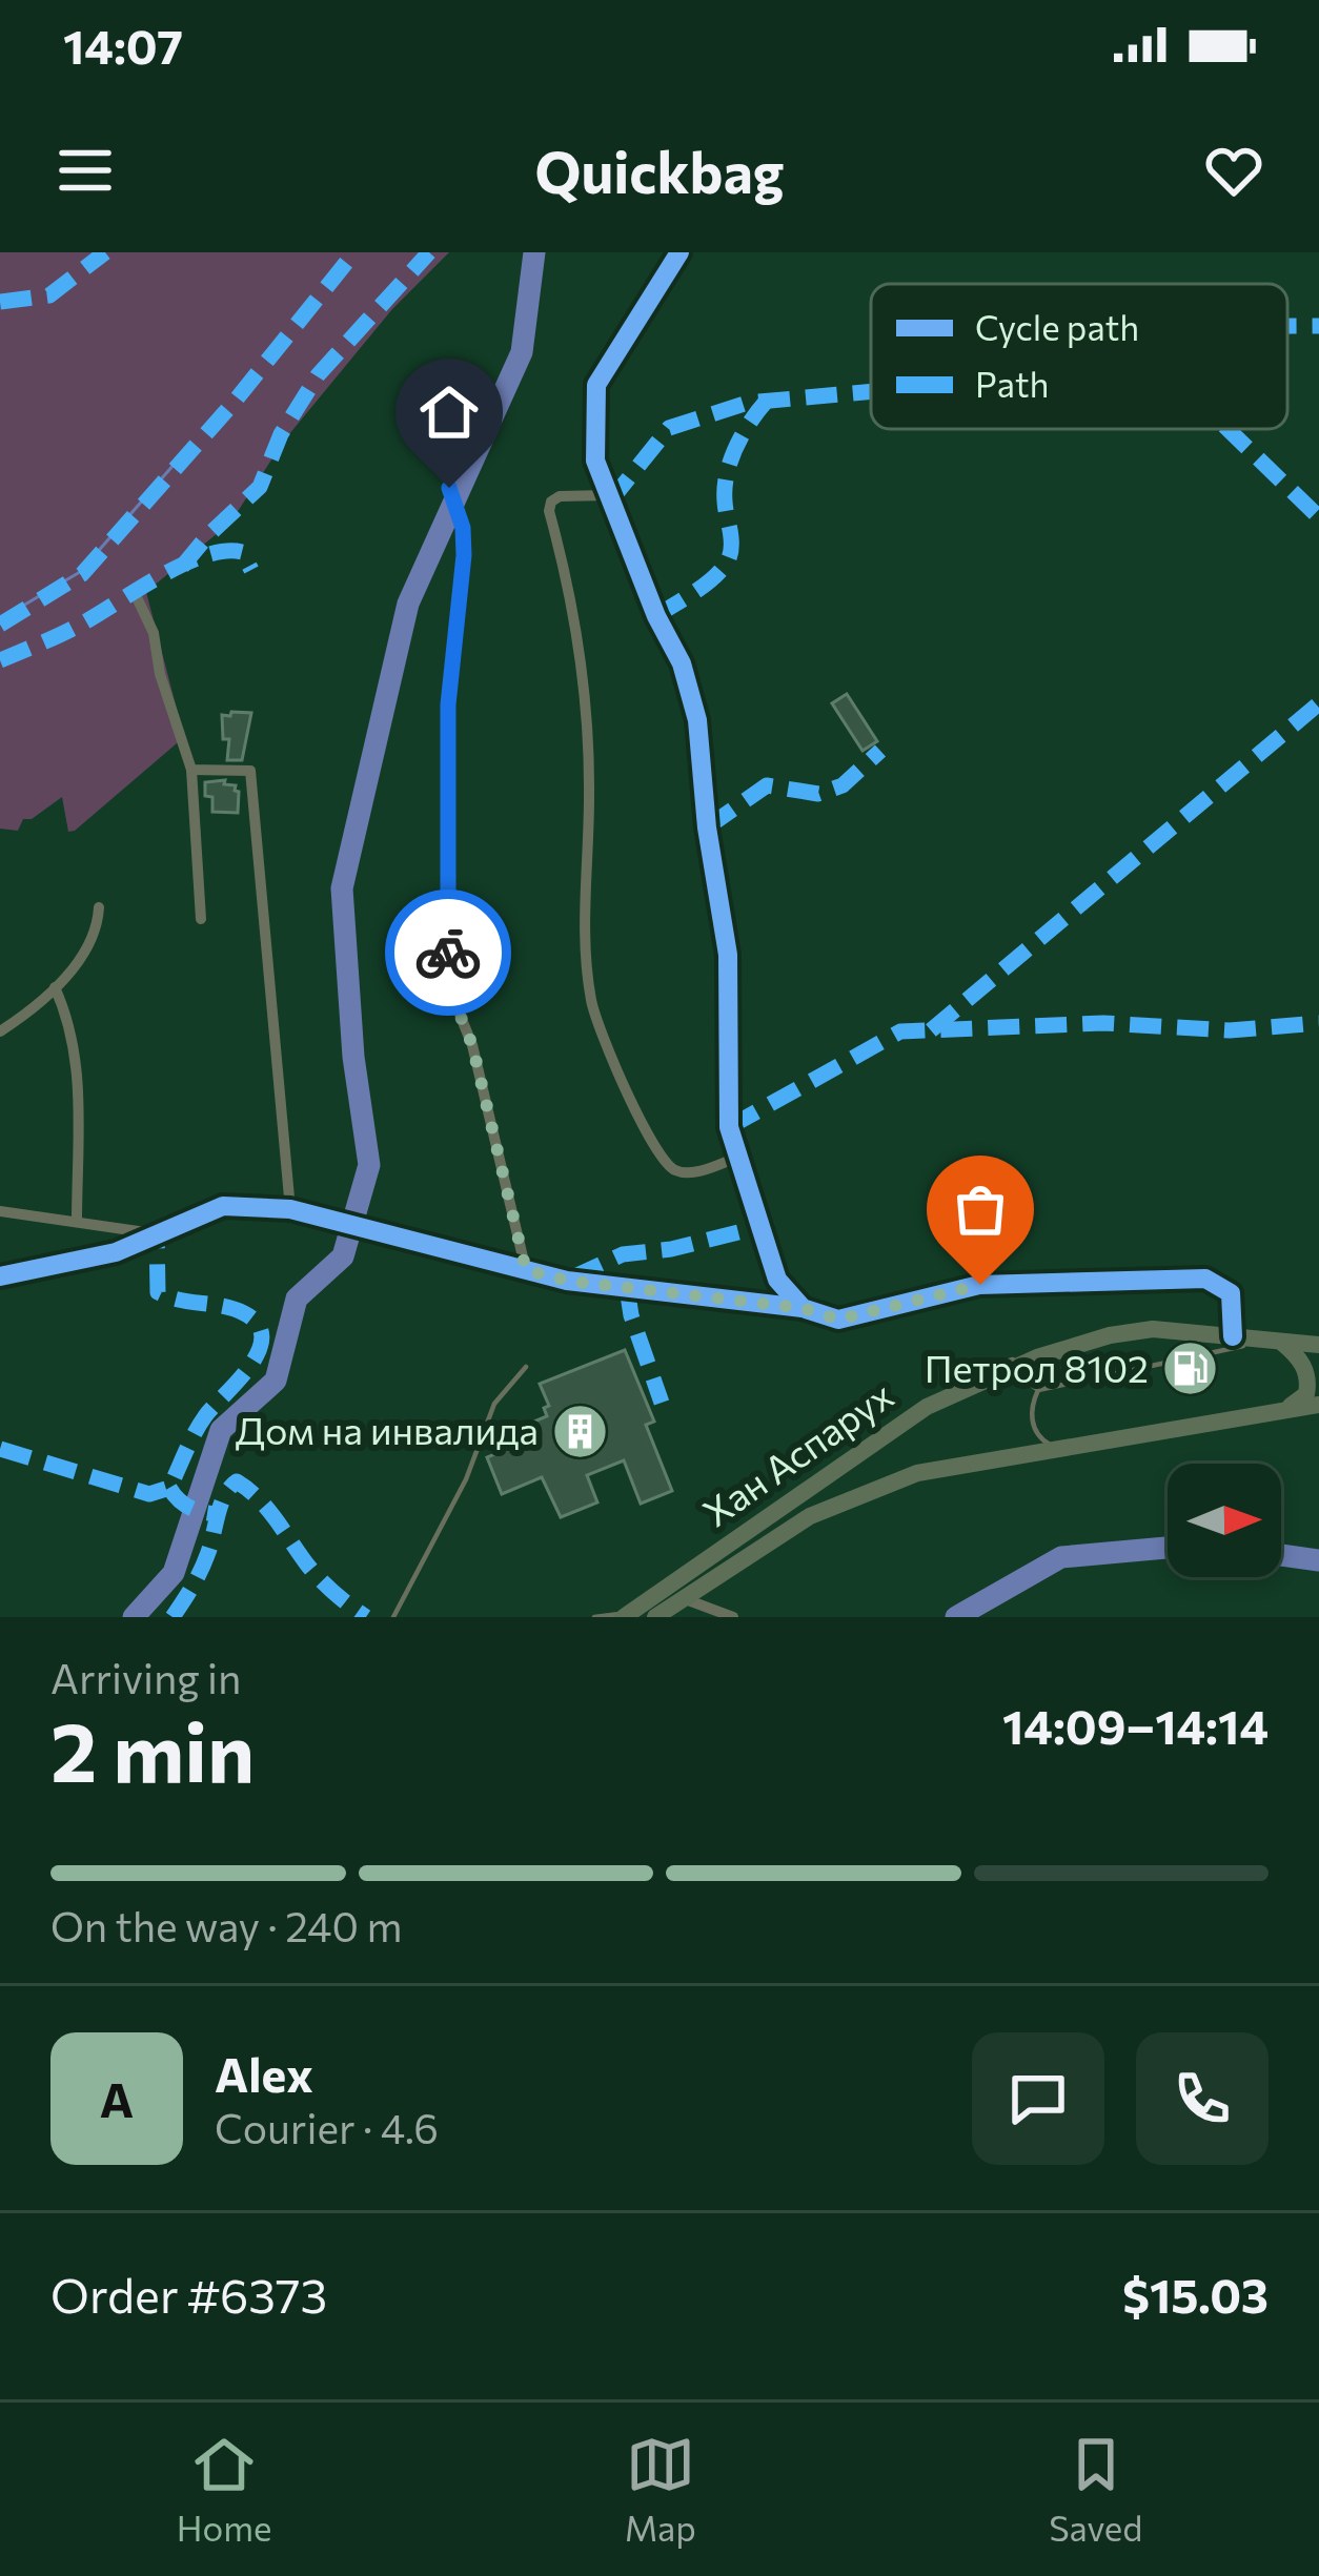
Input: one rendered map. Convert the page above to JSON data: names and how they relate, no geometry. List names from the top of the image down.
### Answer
{
  "streets": {
    "main road": ["Хан Аспарух"]
  },
  "places": {
    "fuel station": ["Петрол 8102"],
    "building": ["Дом на инвалида"]
  },
  "legend": ["Cycle path", "Path"],
  "north": "right",
  "page": {
    "status": "14:07",
    "header": "Quickbag",
    "heading": ["2 min", "Arriving in", "14:09–14:14"],
    "panel": [
      "Alex",
      "Courier · 4.6",
      "Order #6373",
      "$15.03"
    ],
    "bar": "On the way · 240 m",
    "round": "A",
    "tabs": ["Home", "Map", "Saved"]
  }
}
